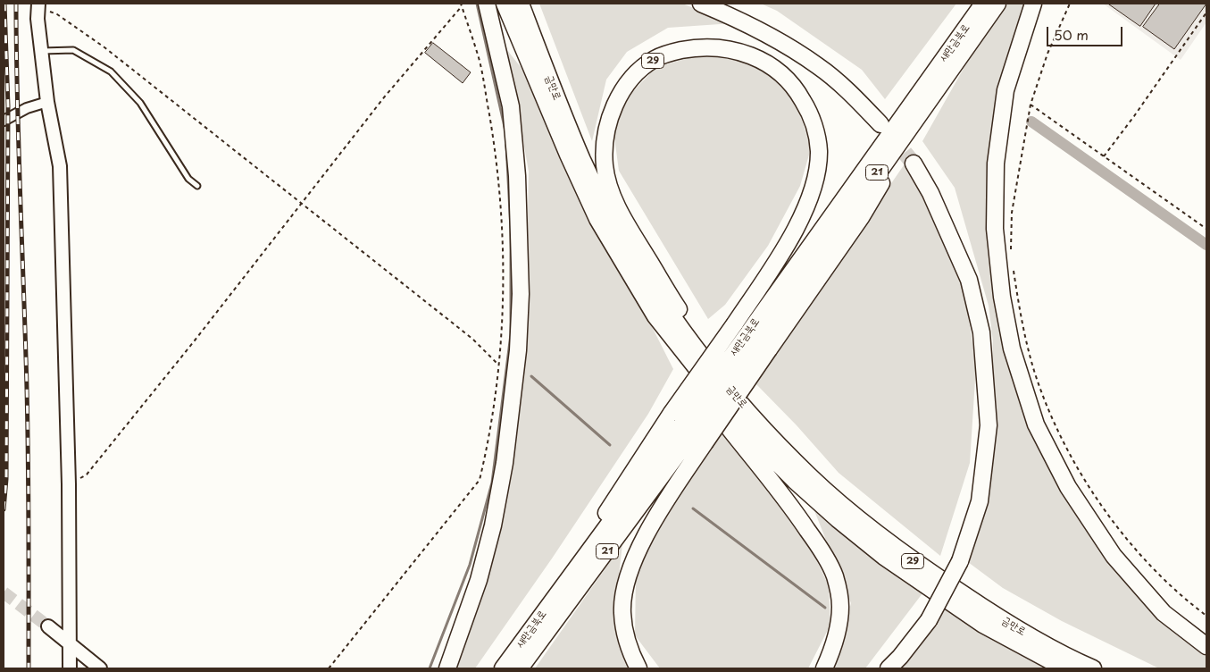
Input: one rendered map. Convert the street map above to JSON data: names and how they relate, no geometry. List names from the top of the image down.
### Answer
{
  "streets": {
    "highway": [
      "새만금북로",
      "29",
      "금만로",
      "21"
    ]
  },
  "crossings": [
    ["새만금북로", "29"],
    ["29", "금만로"]
  ],
  "scale_bar": "50 m"
}
